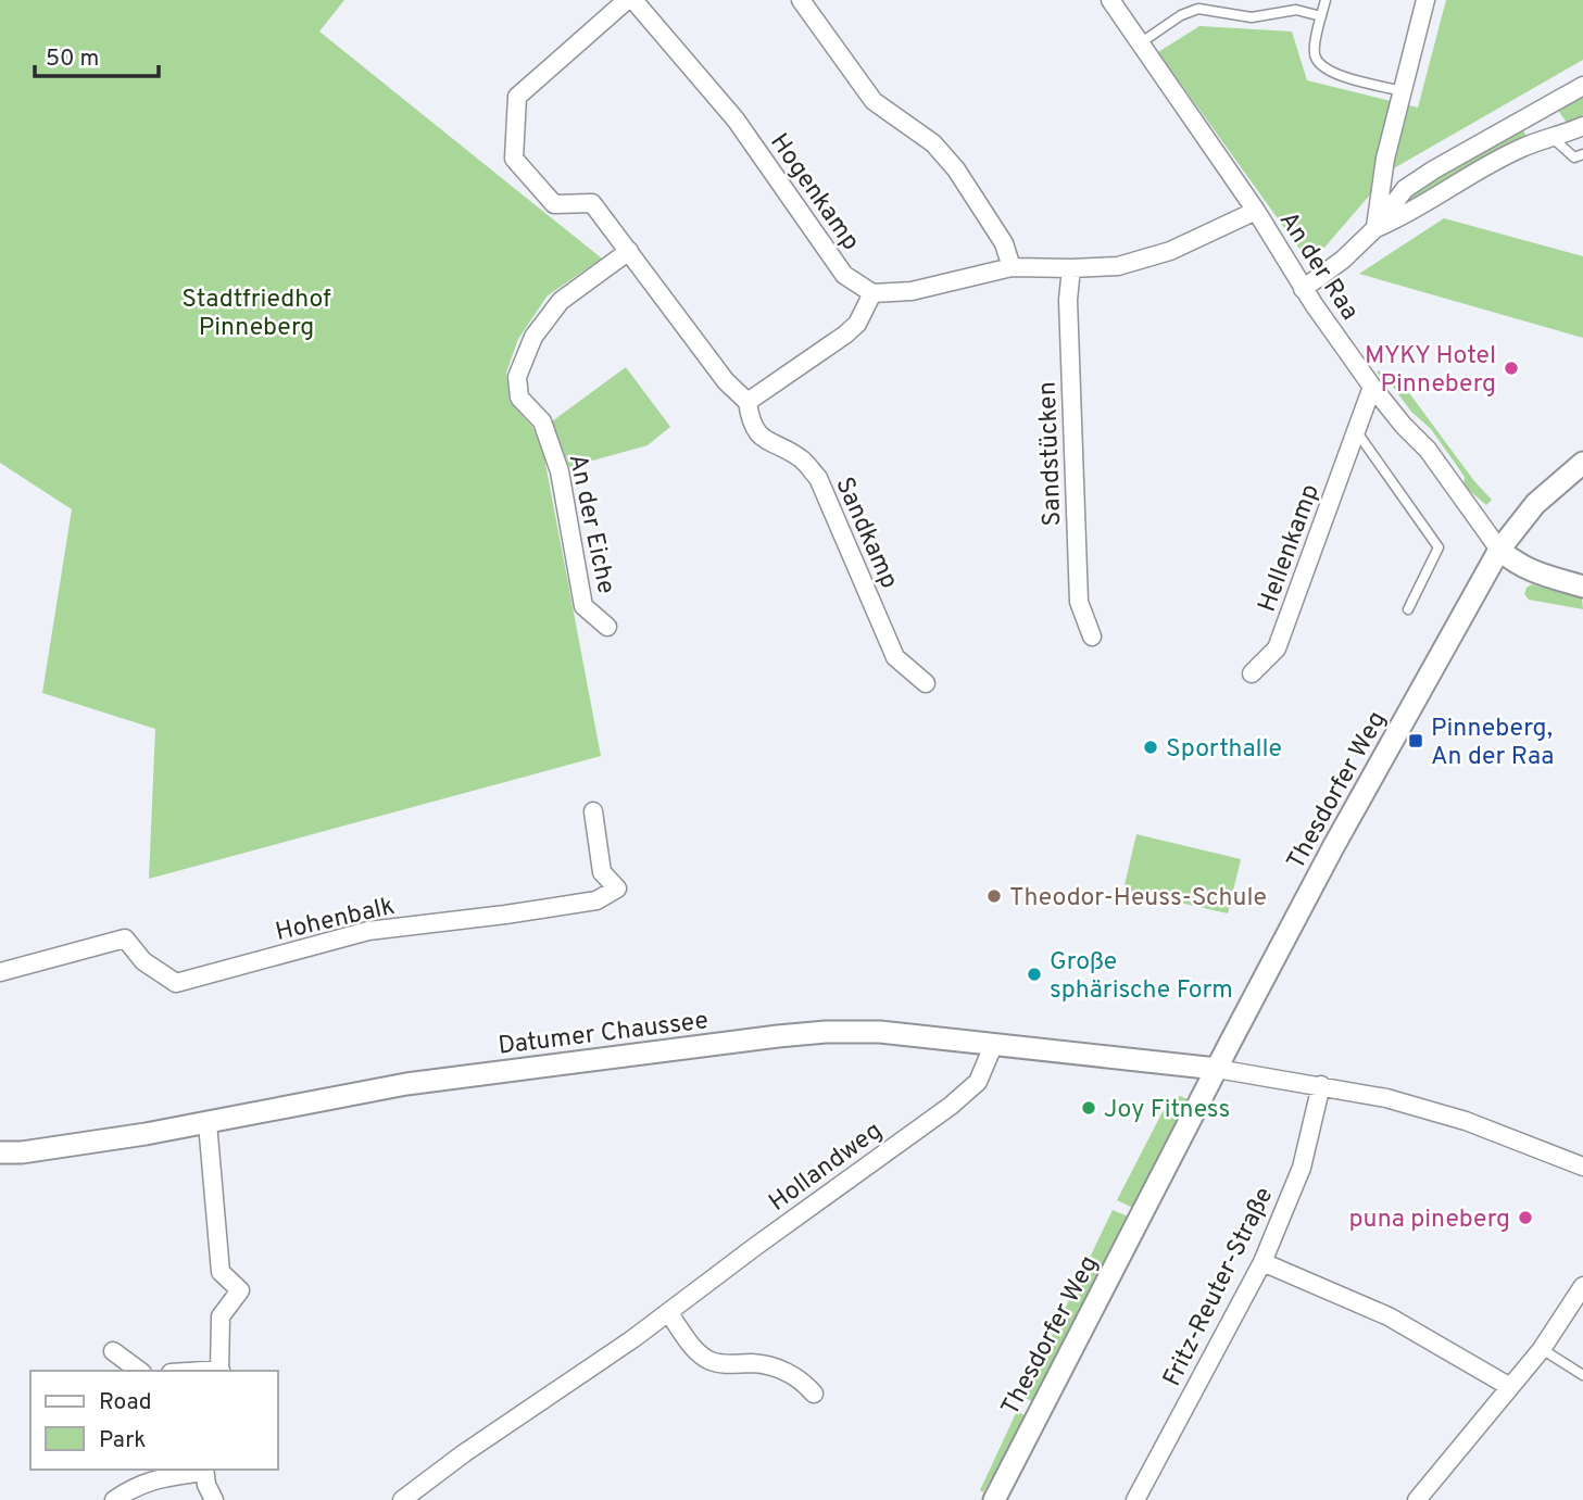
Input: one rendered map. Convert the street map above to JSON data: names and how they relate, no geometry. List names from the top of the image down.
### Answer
{
  "streets": {
    "street": [
      "Hogenkamp",
      "An der Raa",
      "Sandstücken",
      "An der Eiche",
      "Sandkamp",
      "Hellenkamp",
      "Thesdorfer Weg",
      "Hohenbalk",
      "Datumer Chaussee",
      "Hollandweg",
      "Fritz-Reuter-Straße"
    ]
  },
  "crossings": [
    ["An der Raa", "Hellenkamp"],
    ["An der Raa", "Thesdorfer Weg"],
    ["Thesdorfer Weg", "Datumer Chaussee"],
    ["Datumer Chaussee", "Hollandweg"]
  ],
  "parks": ["Stadtfriedhof Pinneberg"],
  "places": {
    "other": [
      "MYKY Hotel Pinneberg",
      "Sporthalle",
      "Theodor-Heuss-Schule",
      "Große sphärische Form",
      "Joy Fitness",
      "puna pineberg"
    ],
    "transit": ["Pinneberg, An der Raa"]
  },
  "legend": ["Road", "Park"],
  "scale_bar": "50 m"
}
